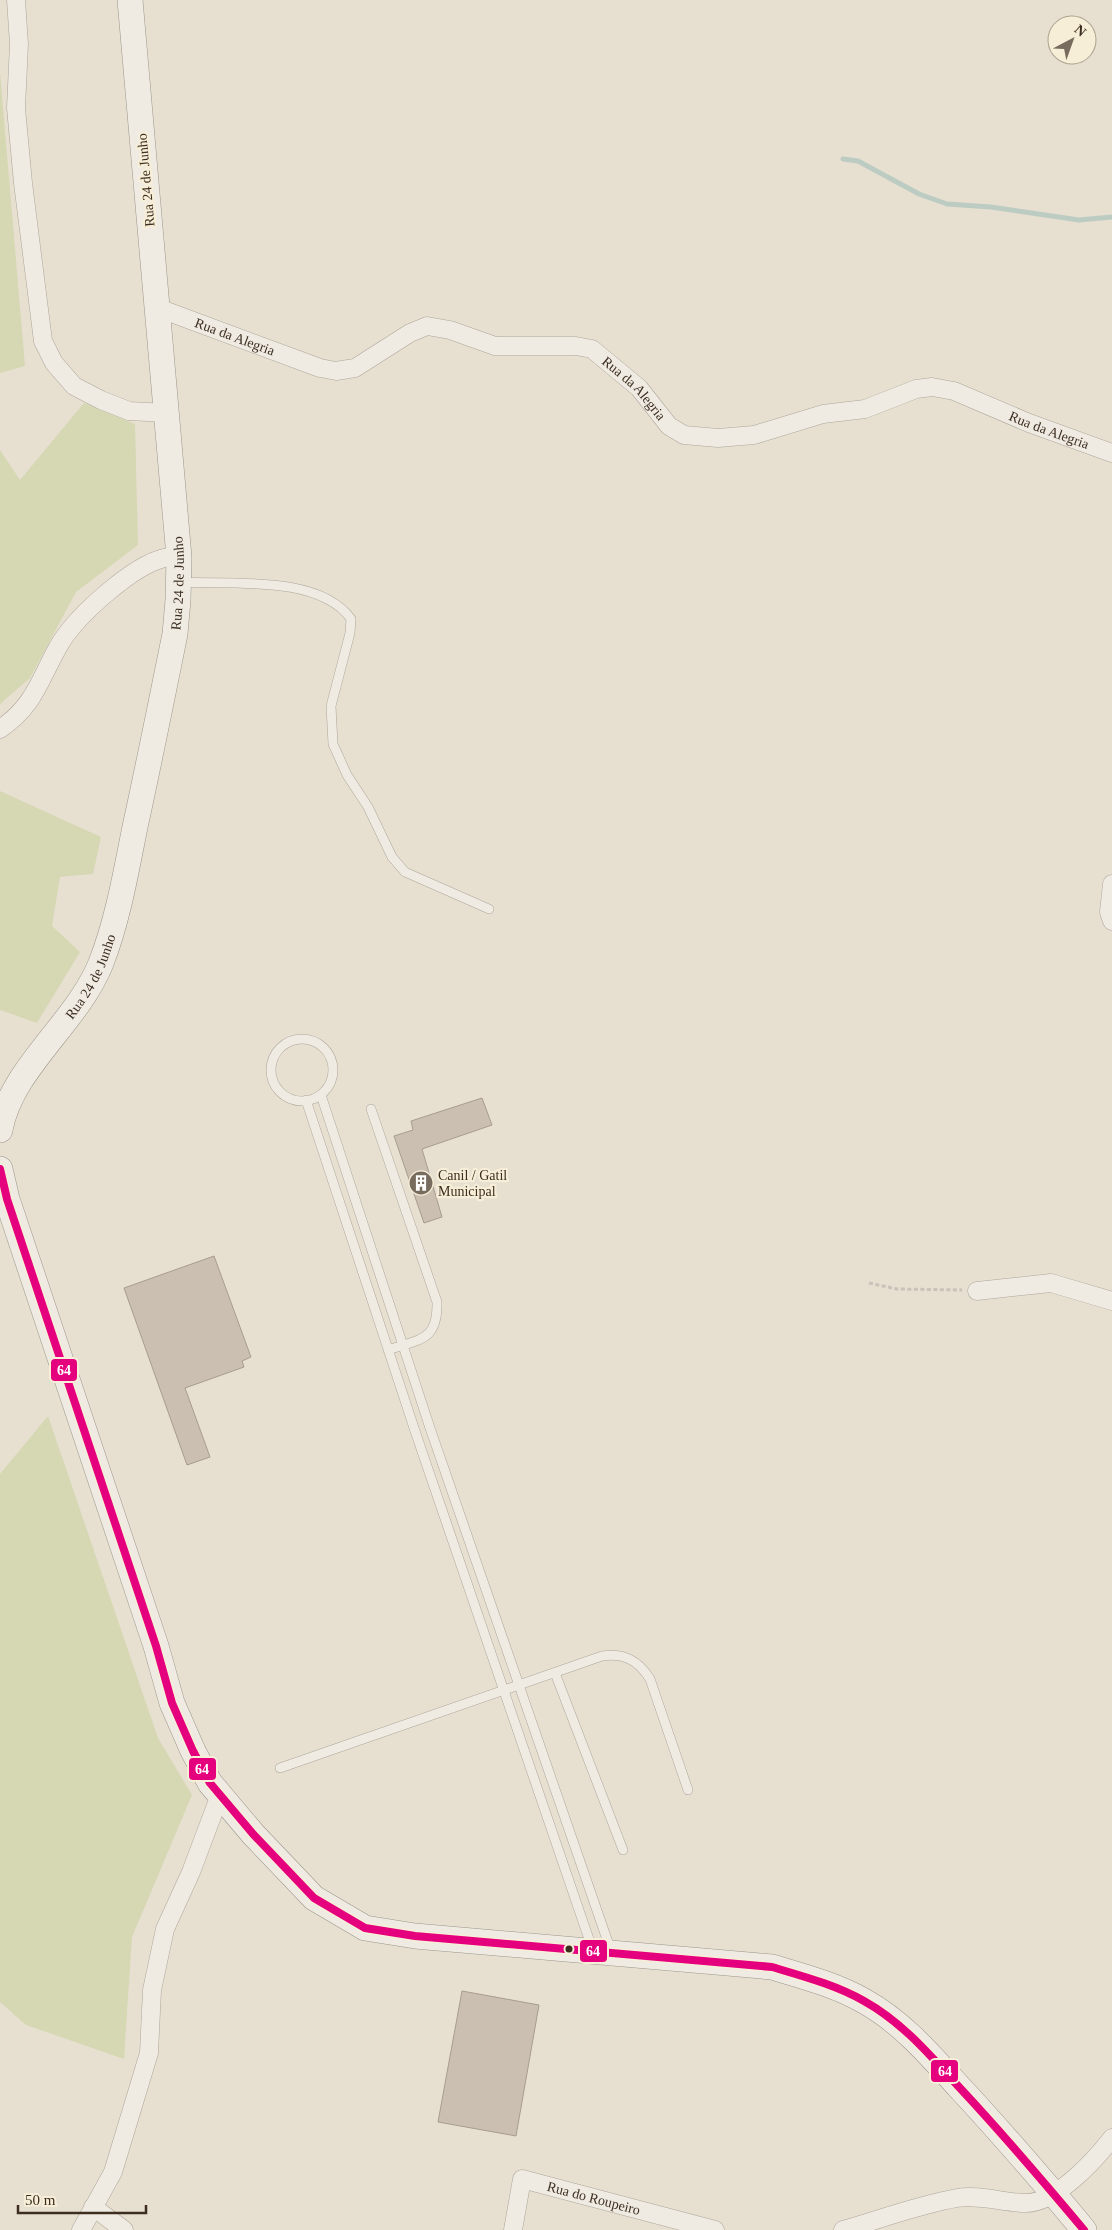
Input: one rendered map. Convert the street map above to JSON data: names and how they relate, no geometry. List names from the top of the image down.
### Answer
{
  "streets": {
    "main road": ["Rua 24 de Junho"],
    "street": ["Rua da Alegria", "Rua do Roupeiro"]
  },
  "crossings": [
    ["Rua 24 de Junho", "Rua da Alegria"]
  ],
  "places": {
    "building": ["Canil / Gatil Municipal"]
  },
  "lines": ["transit line 64"],
  "scale_bar": "50 m",
  "north": "top right"
}
